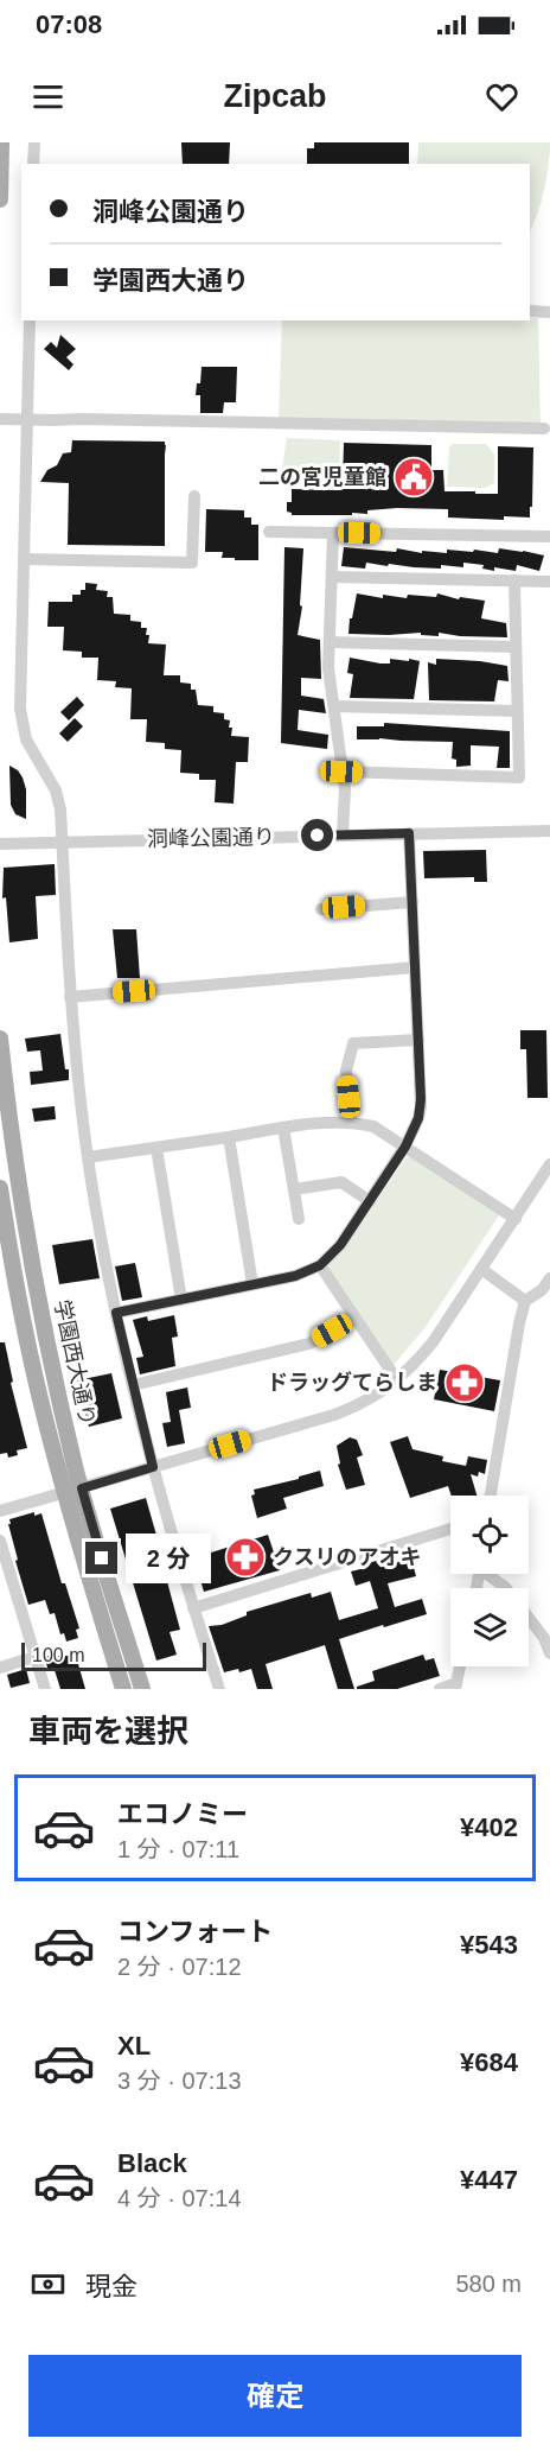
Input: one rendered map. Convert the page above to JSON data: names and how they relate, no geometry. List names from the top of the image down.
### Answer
{
  "streets": {
    "main road": ["学園西大通り"],
    "street": ["洞峰公園通り"]
  },
  "places": {
    "public building": ["二の宮児童館"],
    "pharmacy": ["ドラッグてらしま", "クスリのアオキ"]
  },
  "scale_bar": "100 m",
  "page": {
    "status": "07:08",
    "header": "Zipcab",
    "banner": ["洞峰公園通り", "学園西大通り"],
    "bubble": "2 分",
    "scale": "100 m",
    "heading": "車両を選択",
    "list": [
      {
        "name": "エコノミー",
        "note": "1 分 · 07:11",
        "value": "¥402"
      },
      {
        "name": "コンフォート",
        "note": "2 分 · 07:12",
        "value": "¥543"
      },
      {
        "name": "XL",
        "note": "3 分 · 07:13",
        "value": "¥684"
      },
      {
        "name": "Black",
        "note": "4 分 · 07:14",
        "value": "¥447"
      }
    ],
    "pay": ["現金", "580 m"],
    "buttons": "確定"
  }
}
